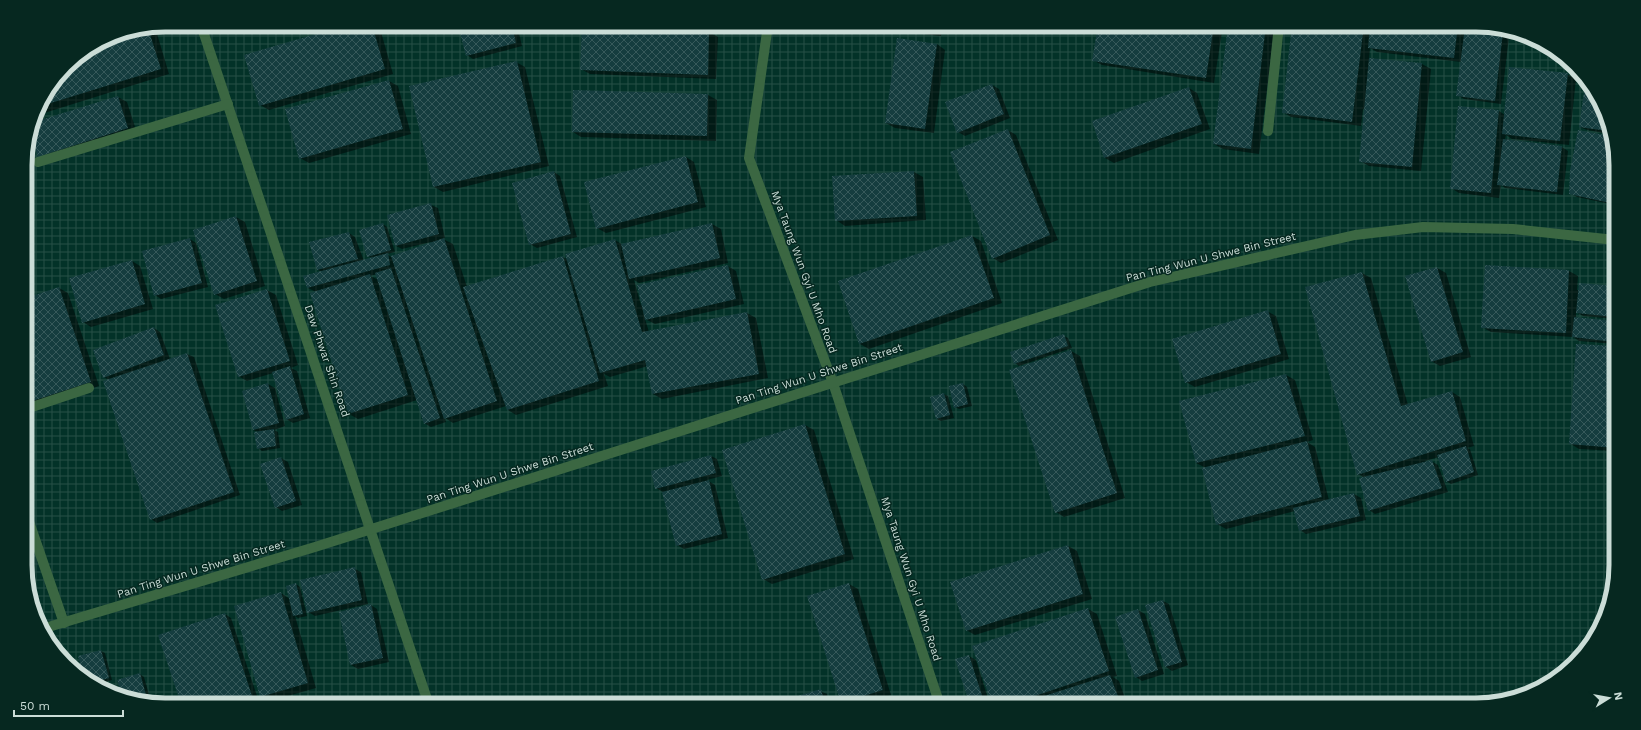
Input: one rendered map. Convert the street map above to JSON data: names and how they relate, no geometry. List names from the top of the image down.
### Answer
{
  "streets": {
    "street": ["Pan Ting Wun U Shwe Bin Street", "Mya Taung Wun Gyi U Mho Road", "Daw Phwar Shin Road"]
  },
  "crossings": [
    ["Pan Ting Wun U Shwe Bin Street", "Mya Taung Wun Gyi U Mho Road"],
    ["Pan Ting Wun U Shwe Bin Street", "Daw Phwar Shin Road"]
  ],
  "scale_bar": "50 m",
  "north": "right"
}
